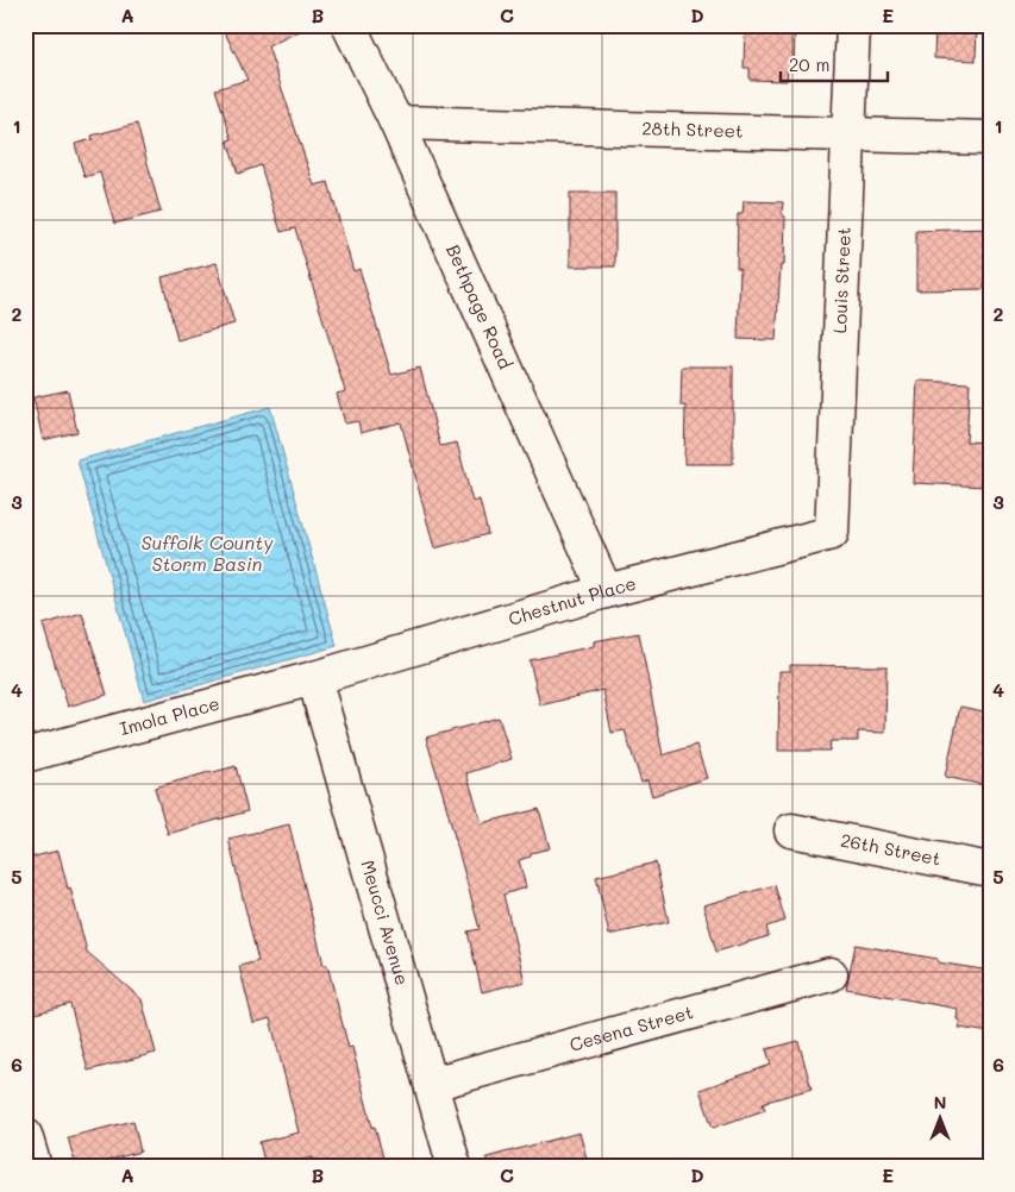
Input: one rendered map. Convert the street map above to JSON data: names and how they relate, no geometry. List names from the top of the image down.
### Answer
{
  "streets": {
    "street": [
      "28th Street",
      "Louis Street",
      "Bethpage Road",
      "Chestnut Place",
      "Imola Place",
      "26th Street",
      "Meucci Avenue",
      "Cesena Street"
    ]
  },
  "crossings": [
    ["28th Street", "Louis Street"],
    ["28th Street", "Bethpage Road"],
    ["Louis Street", "Chestnut Place"],
    ["Bethpage Road", "Chestnut Place"],
    ["Chestnut Place", "Imola Place"],
    ["Chestnut Place", "Meucci Avenue"],
    ["Imola Place", "Meucci Avenue"],
    ["Meucci Avenue", "Cesena Street"]
  ],
  "water": ["Suffolk County Storm Basin"],
  "scale_bar": "20 m",
  "north": "top",
  "grid": {
    "columns": [
      "A",
      "B",
      "C",
      "D",
      "E"
    ],
    "rows": [
      "1",
      "2",
      "3",
      "4",
      "5",
      "6"
    ]
  }
}
